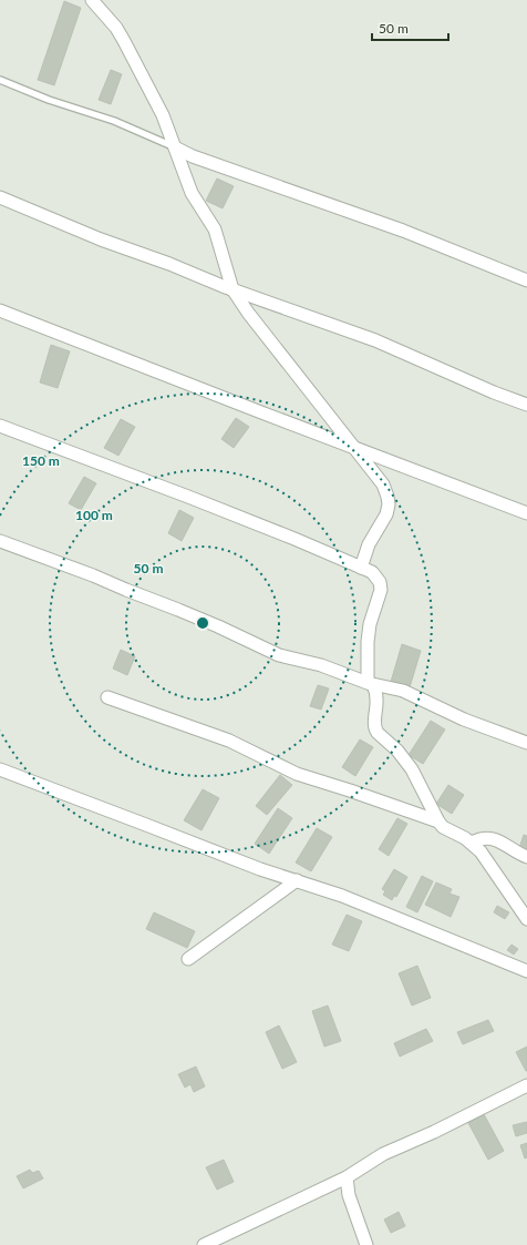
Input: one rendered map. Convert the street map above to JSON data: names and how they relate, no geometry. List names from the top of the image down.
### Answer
{
  "scale_bar": "50 m",
  "rings": ["150 m", "100 m", "50 m"]
}
